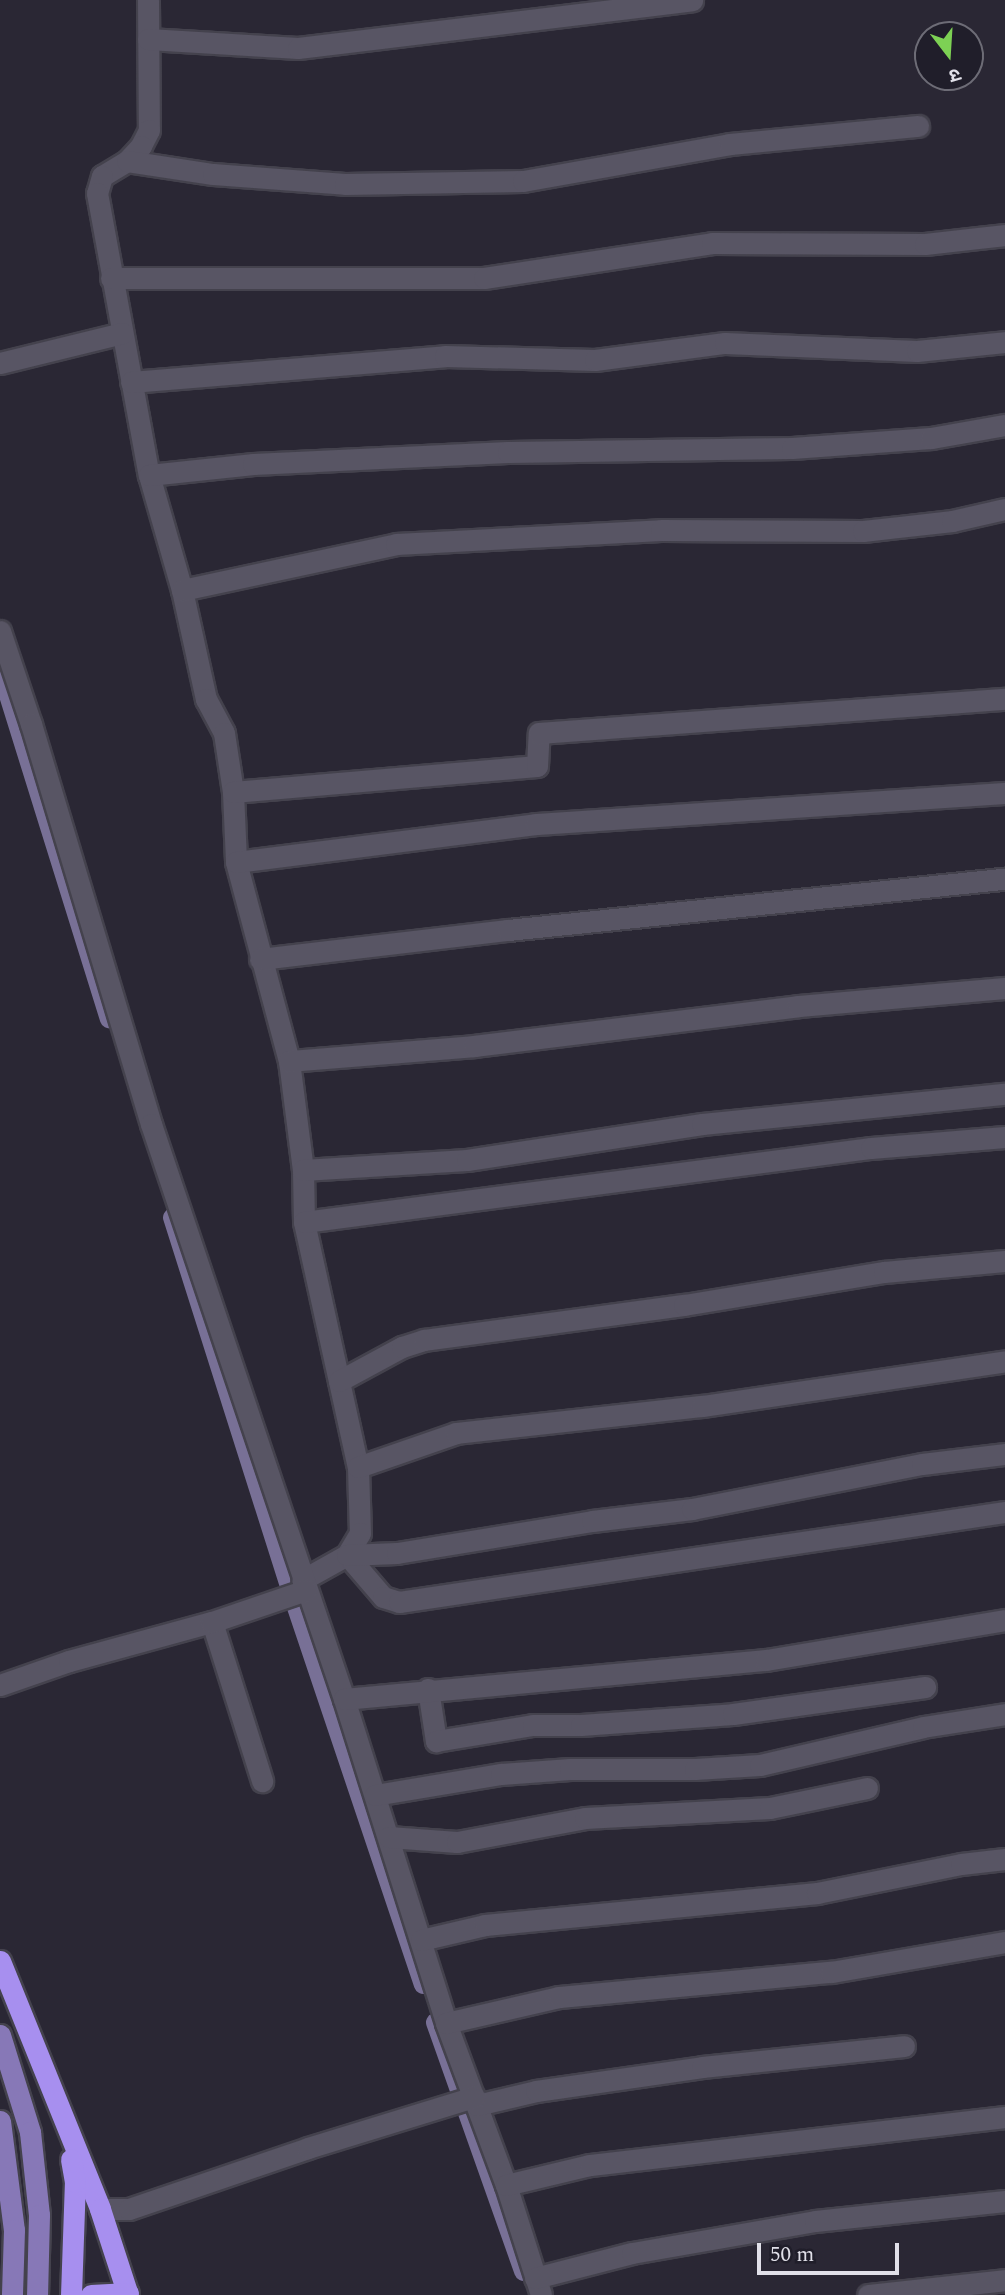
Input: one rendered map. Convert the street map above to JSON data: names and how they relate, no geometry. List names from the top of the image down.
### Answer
{
  "scale_bar": "50 m",
  "north": "bottom"
}
